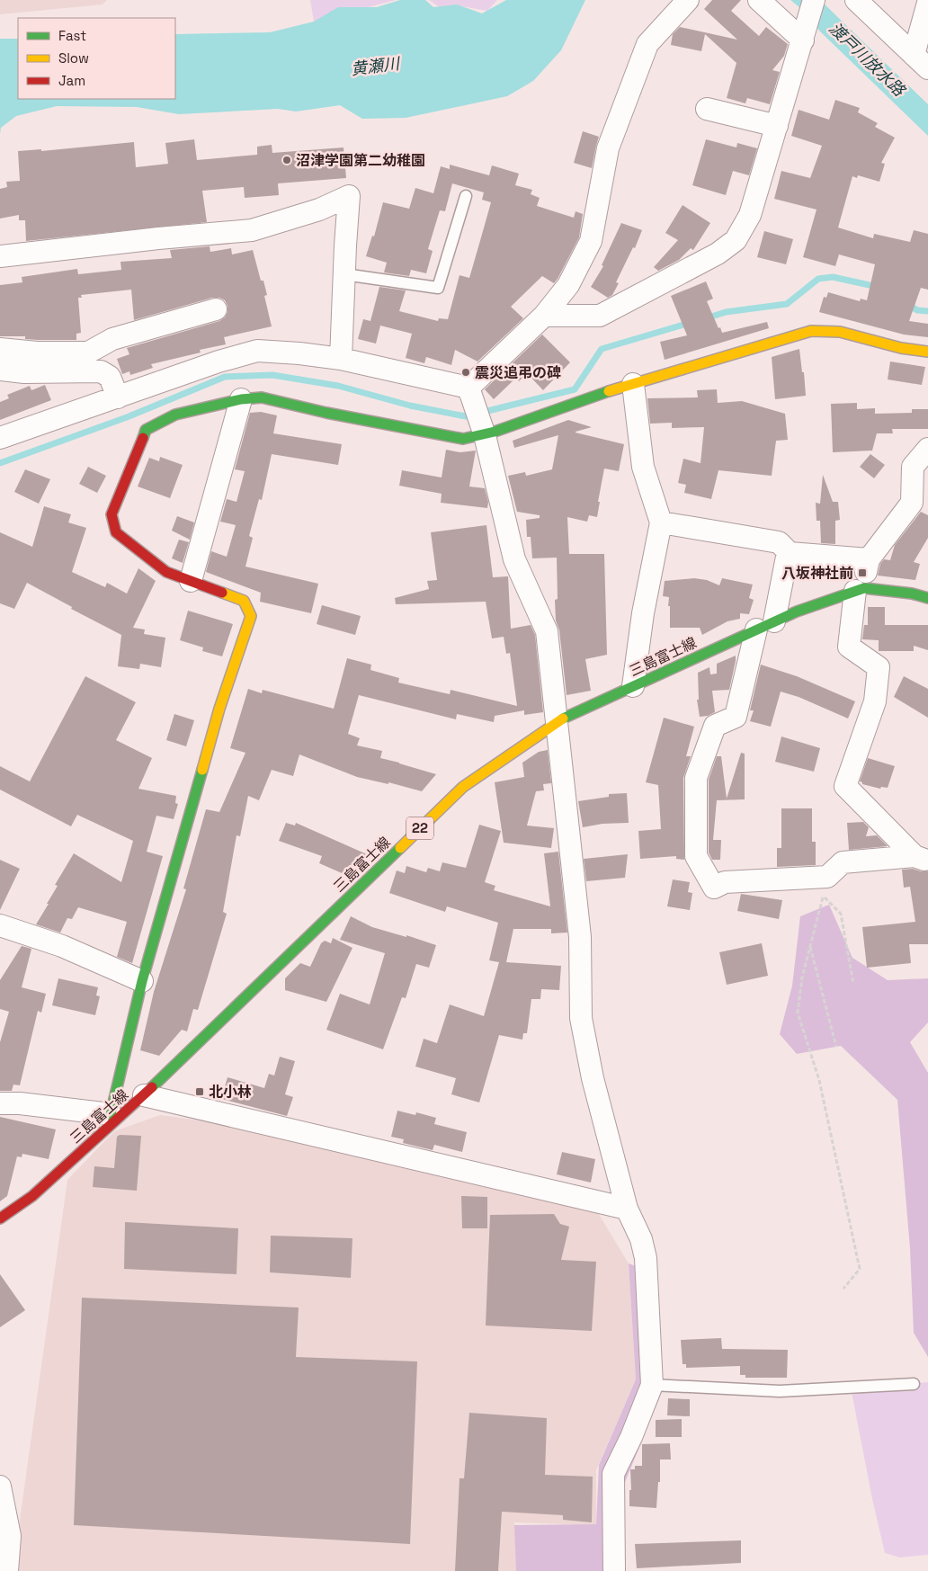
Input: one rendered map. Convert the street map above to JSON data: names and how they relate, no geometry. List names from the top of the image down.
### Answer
{
  "streets": {
    "street": ["三島富士線", "22"]
  },
  "water": ["渡戸川放水路", "黄瀬川"],
  "places": {
    "other": ["沼津学園第二幼稚園", "震災追弔の碑"],
    "transit": ["八坂神社前", "北小林"]
  },
  "legend": ["Fast", "Slow", "Jam"]
}
